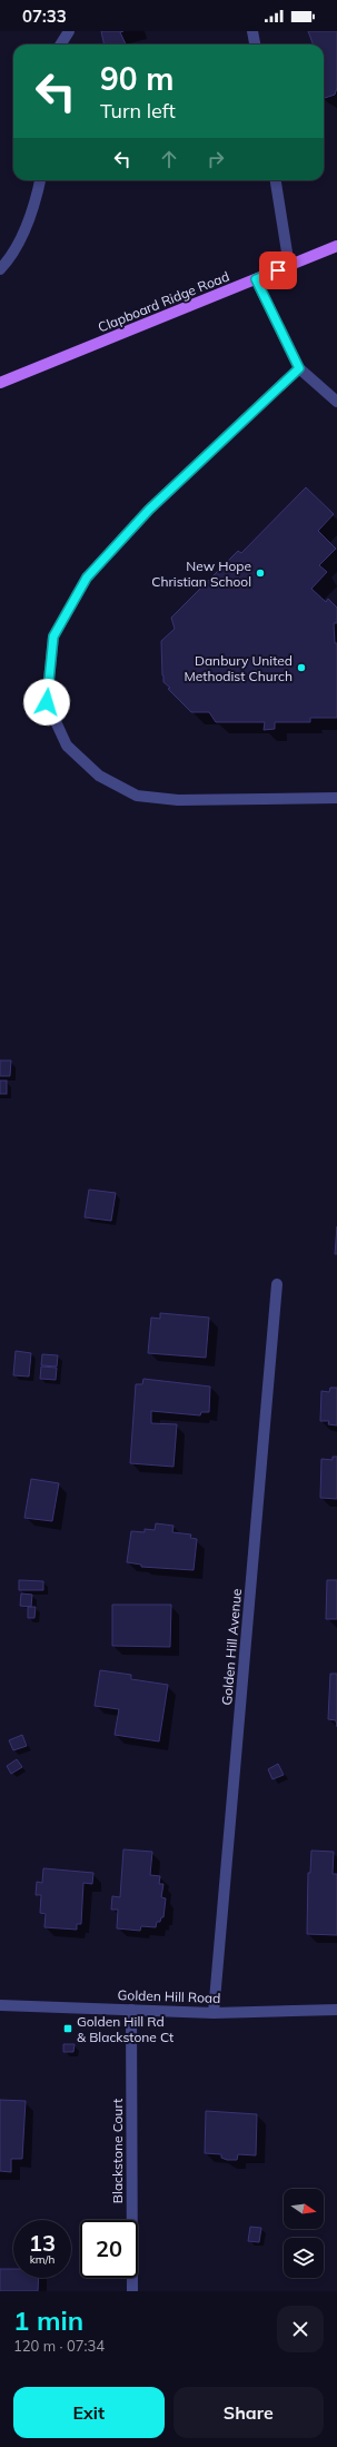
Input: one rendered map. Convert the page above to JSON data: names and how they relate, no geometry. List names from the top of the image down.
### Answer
{
  "streets": {
    "main road": ["Clapboard Ridge Road"],
    "street": ["Golden Hill Avenue", "Golden Hill Road", "Blackstone Court"]
  },
  "crossings": [
    ["Golden Hill Avenue", "Golden Hill Road"],
    ["Golden Hill Road", "Blackstone Court"]
  ],
  "places": {
    "other": ["New Hope Christian School", "Danbury United Methodist Church"],
    "transit": ["Golden Hill Rd & Blackstone Ct"]
  },
  "north": "right",
  "page": {
    "status": "07:33",
    "turn": ["90 m", "Turn left"],
    "speed": "13 km/h",
    "limit": "20",
    "heading": ["1 min", "120 m · 07:34"],
    "buttons": ["Exit", "Share"]
  }
}
